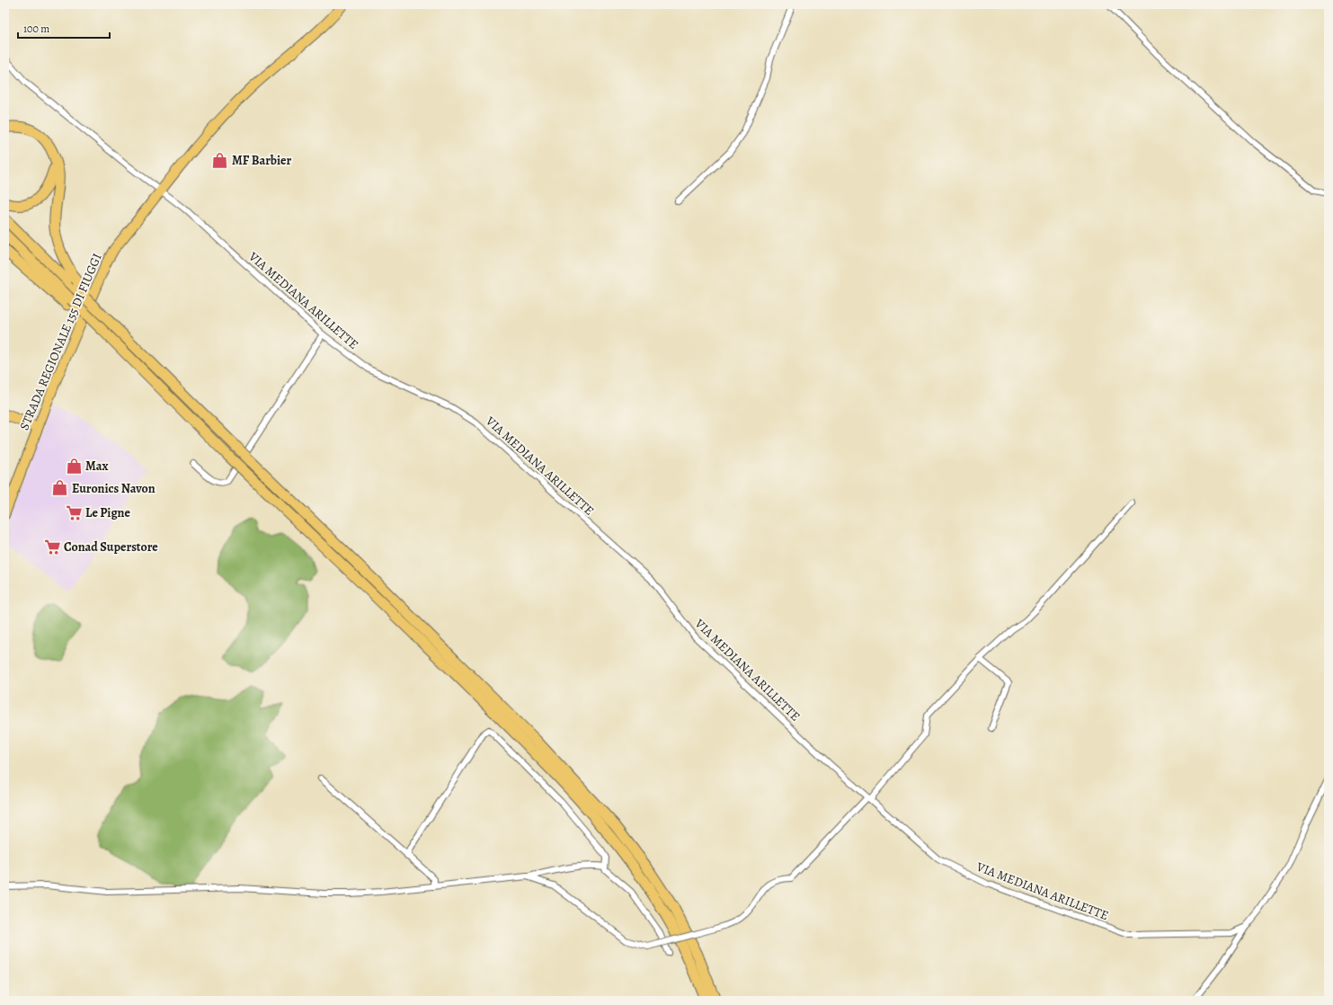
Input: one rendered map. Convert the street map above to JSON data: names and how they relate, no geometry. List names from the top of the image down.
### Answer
{
  "streets": {
    "main road": ["STRADA REGIONALE 155 DI FIUGGI"],
    "street": ["VIA MEDIANA ARILLETTE"]
  },
  "crossings": [
    ["VIA MEDIANA ARILLETTE", "STRADA REGIONALE 155 DI FIUGGI"]
  ],
  "places": {
    "shop": ["MF Barbier", "Max", "Euronics Navon"],
    "supermarket": ["Le Pigne", "Conad Superstore"]
  },
  "scale_bar": "100 m"
}
